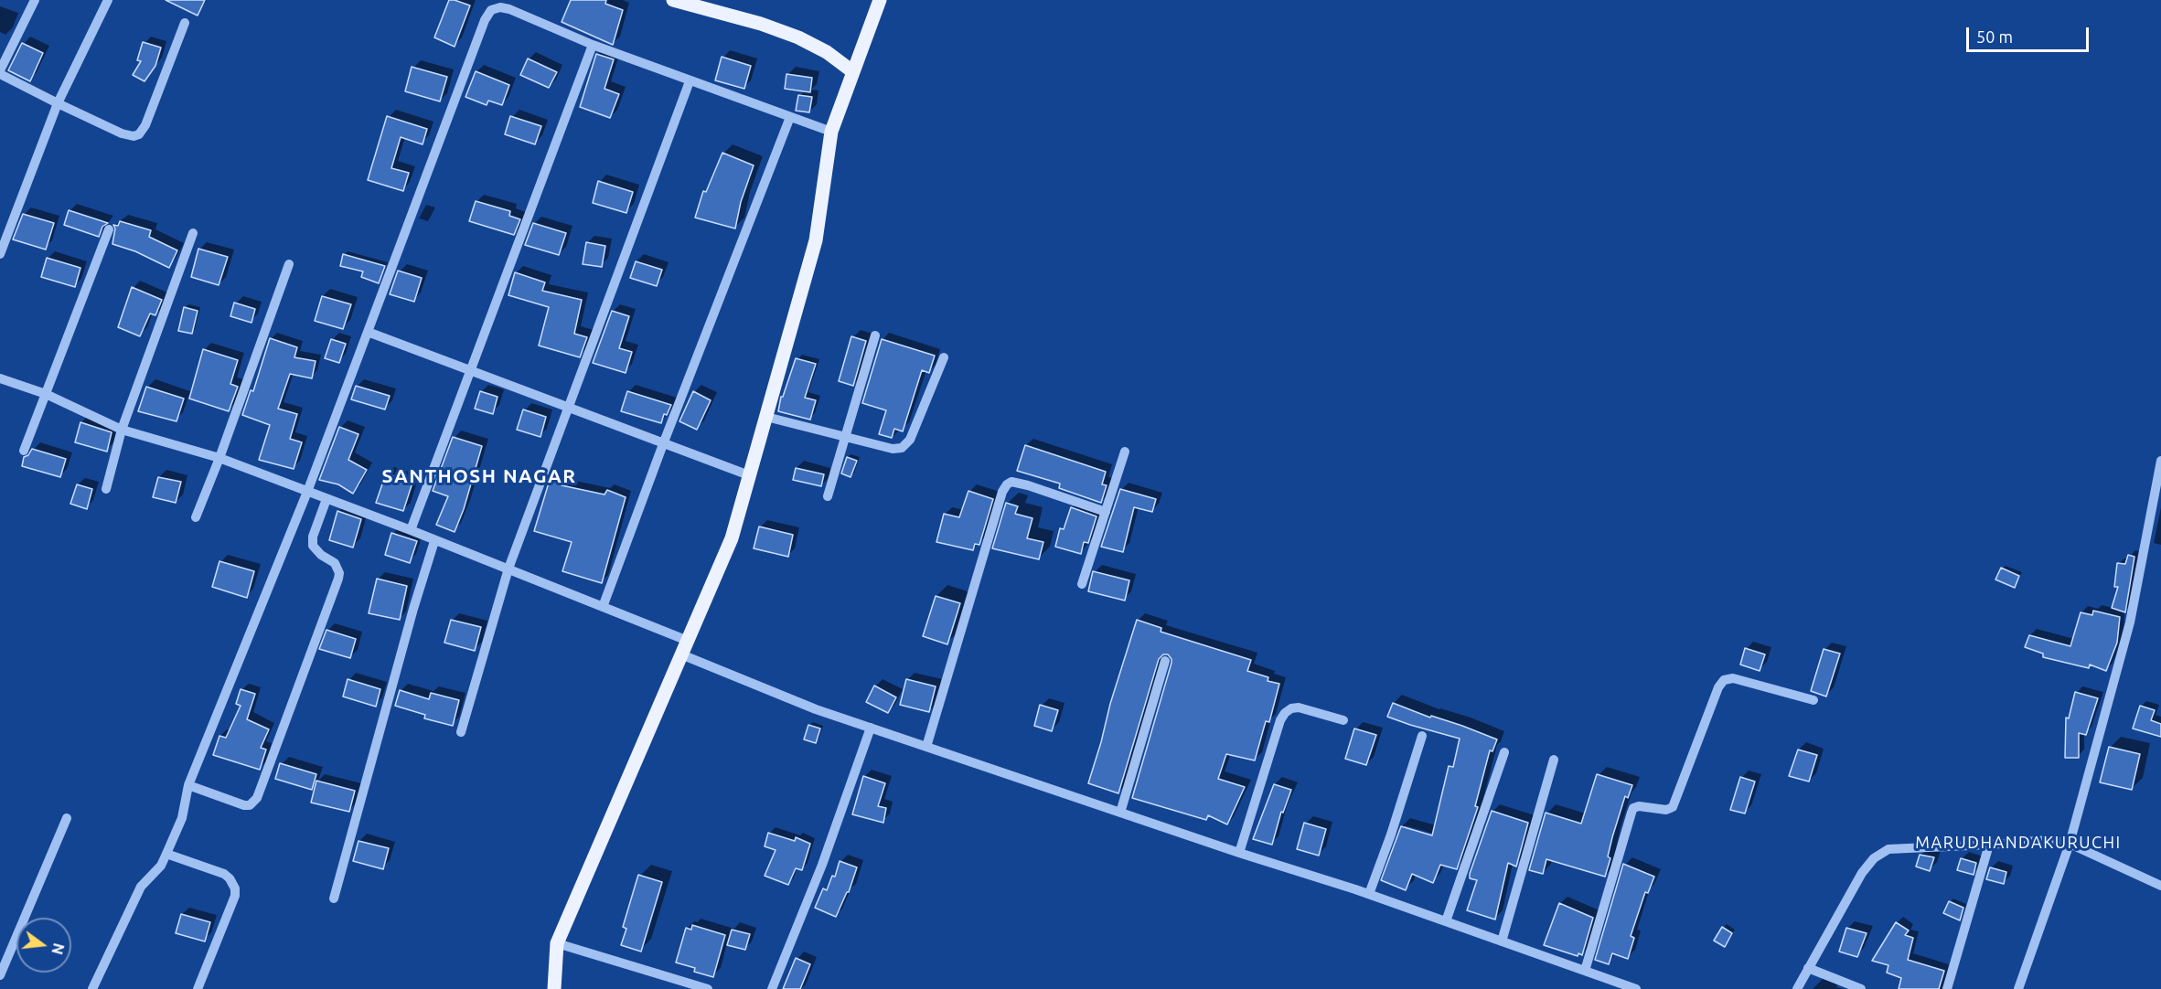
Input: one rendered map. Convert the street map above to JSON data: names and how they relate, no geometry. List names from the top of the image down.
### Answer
{
  "districts": ["SANTHOSH NAGAR", "MARUDHANDAKURUCHI"],
  "scale_bar": "50 m",
  "north": "right"
}
